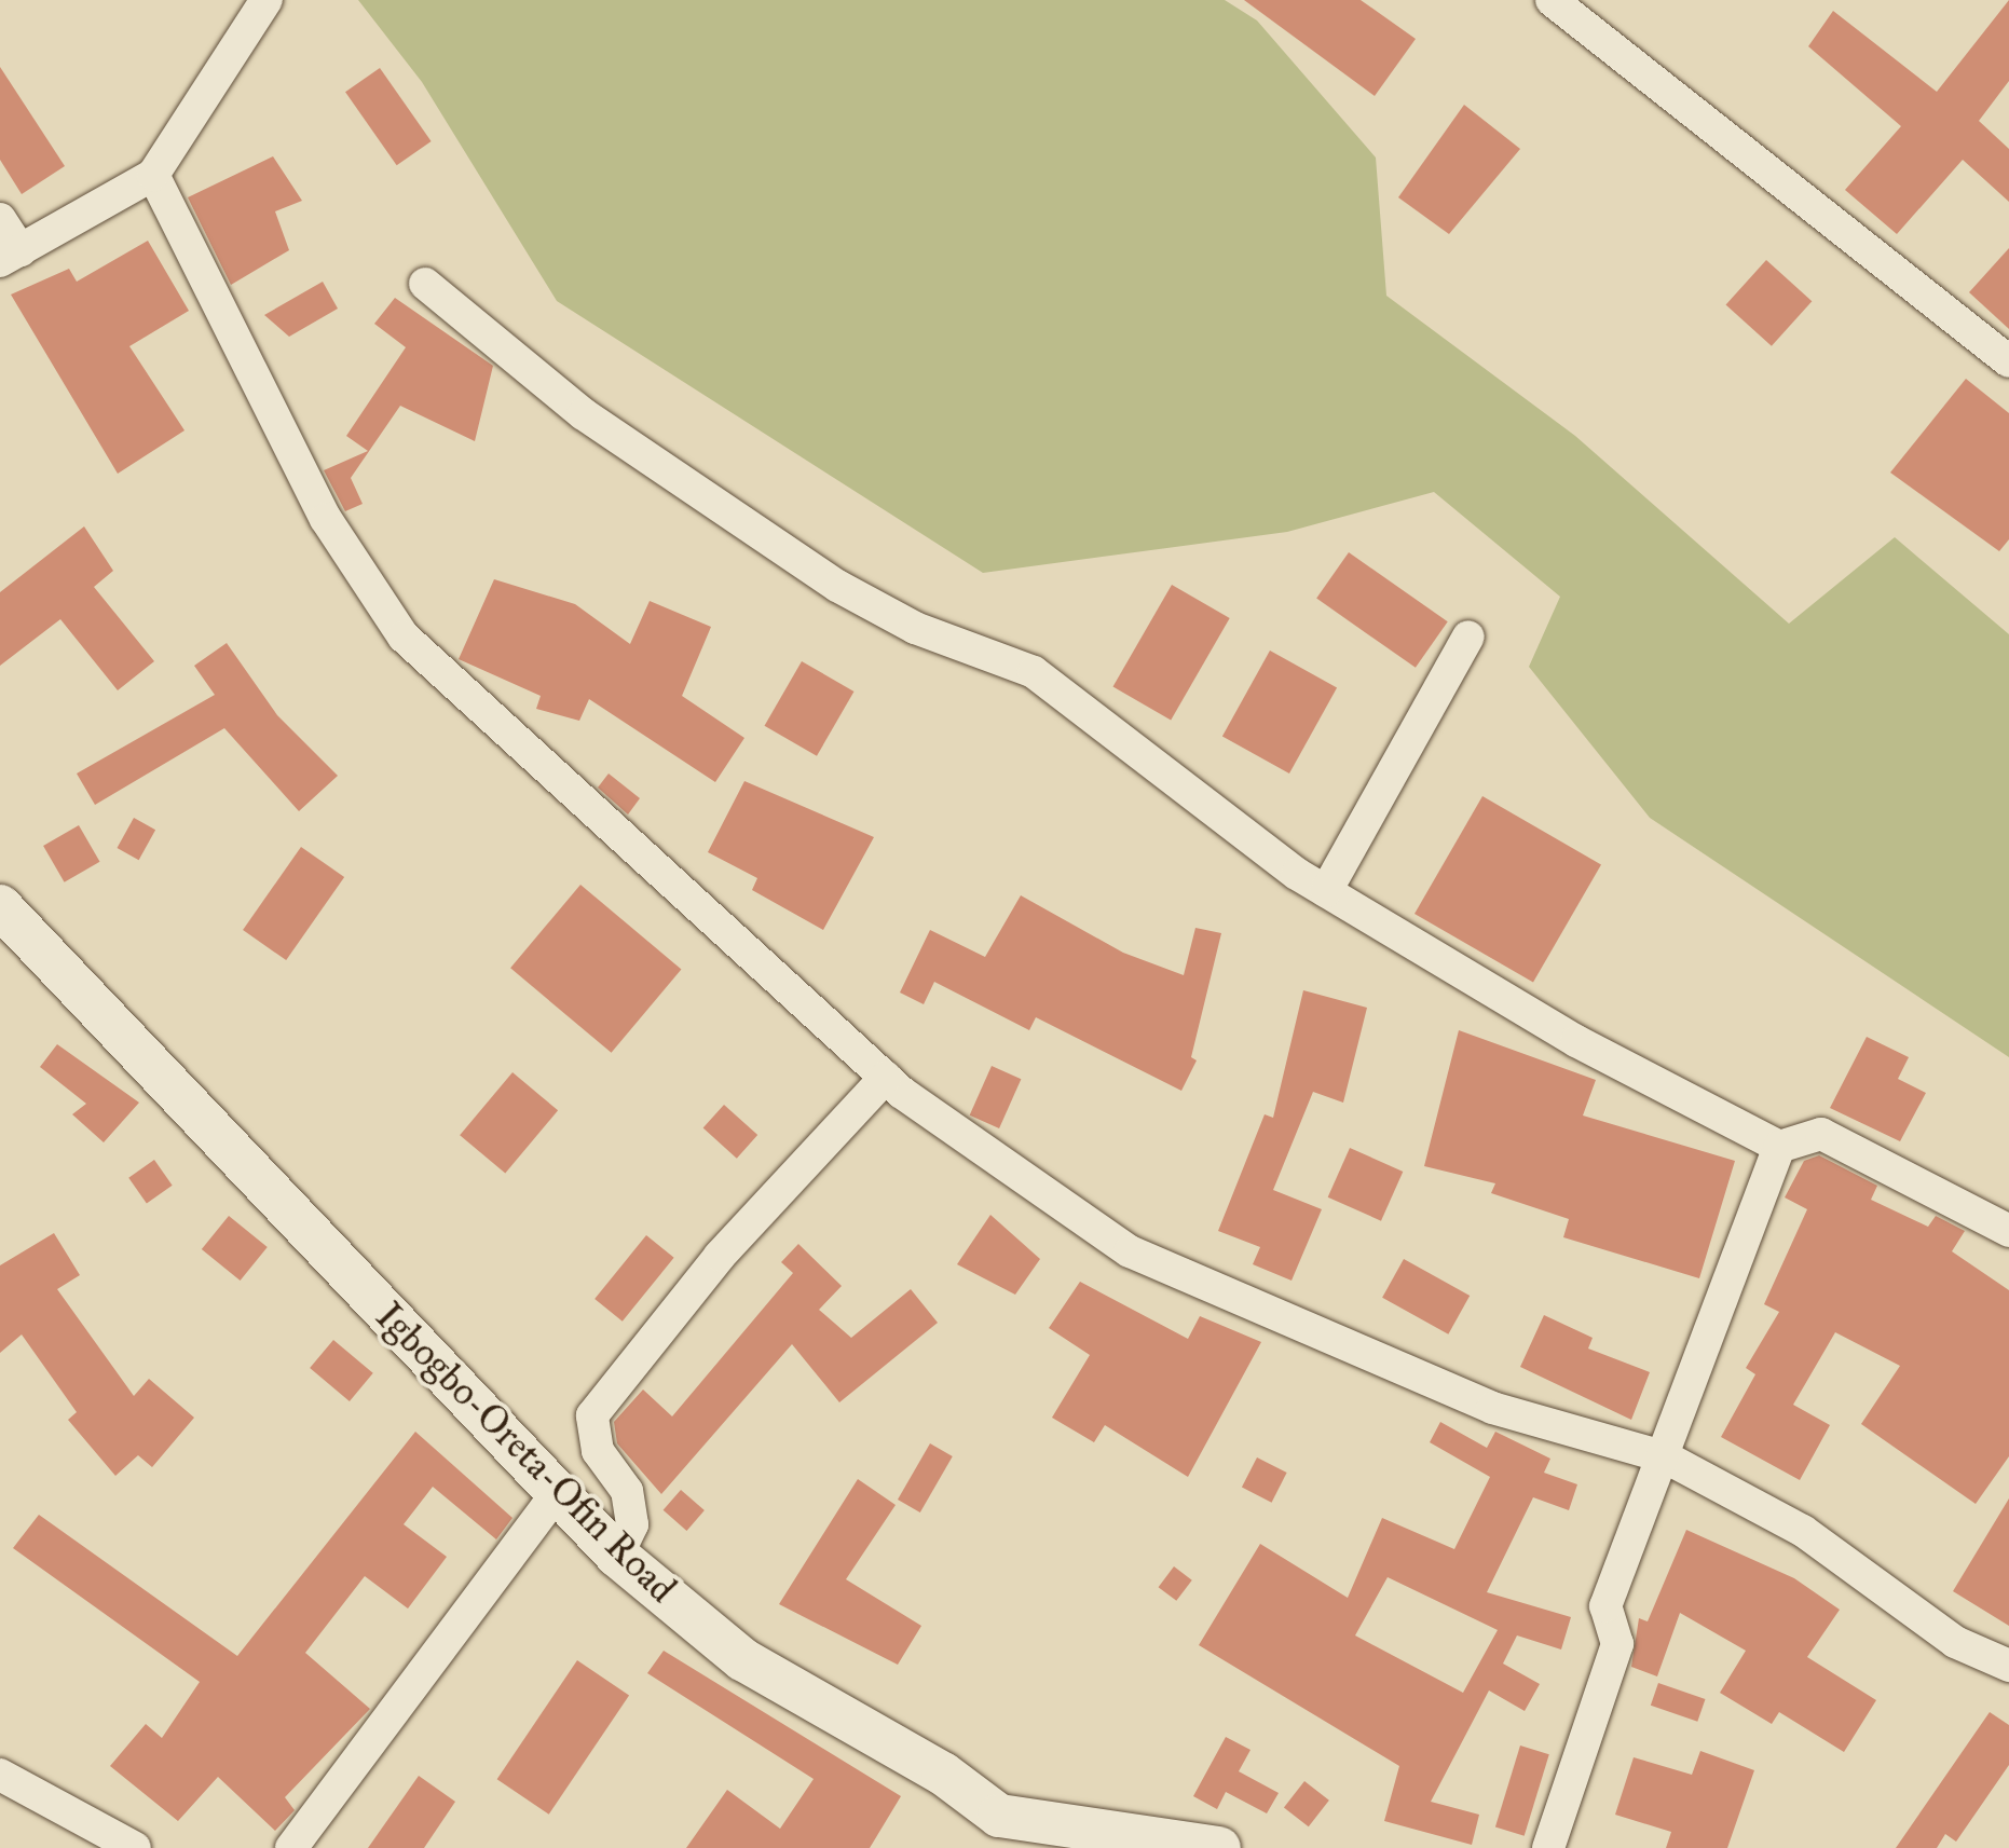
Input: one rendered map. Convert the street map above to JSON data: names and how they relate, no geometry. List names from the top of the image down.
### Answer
{
  "streets": {
    "street": ["Igbogbo-Oreta-Ofin Road"]
  }
}
